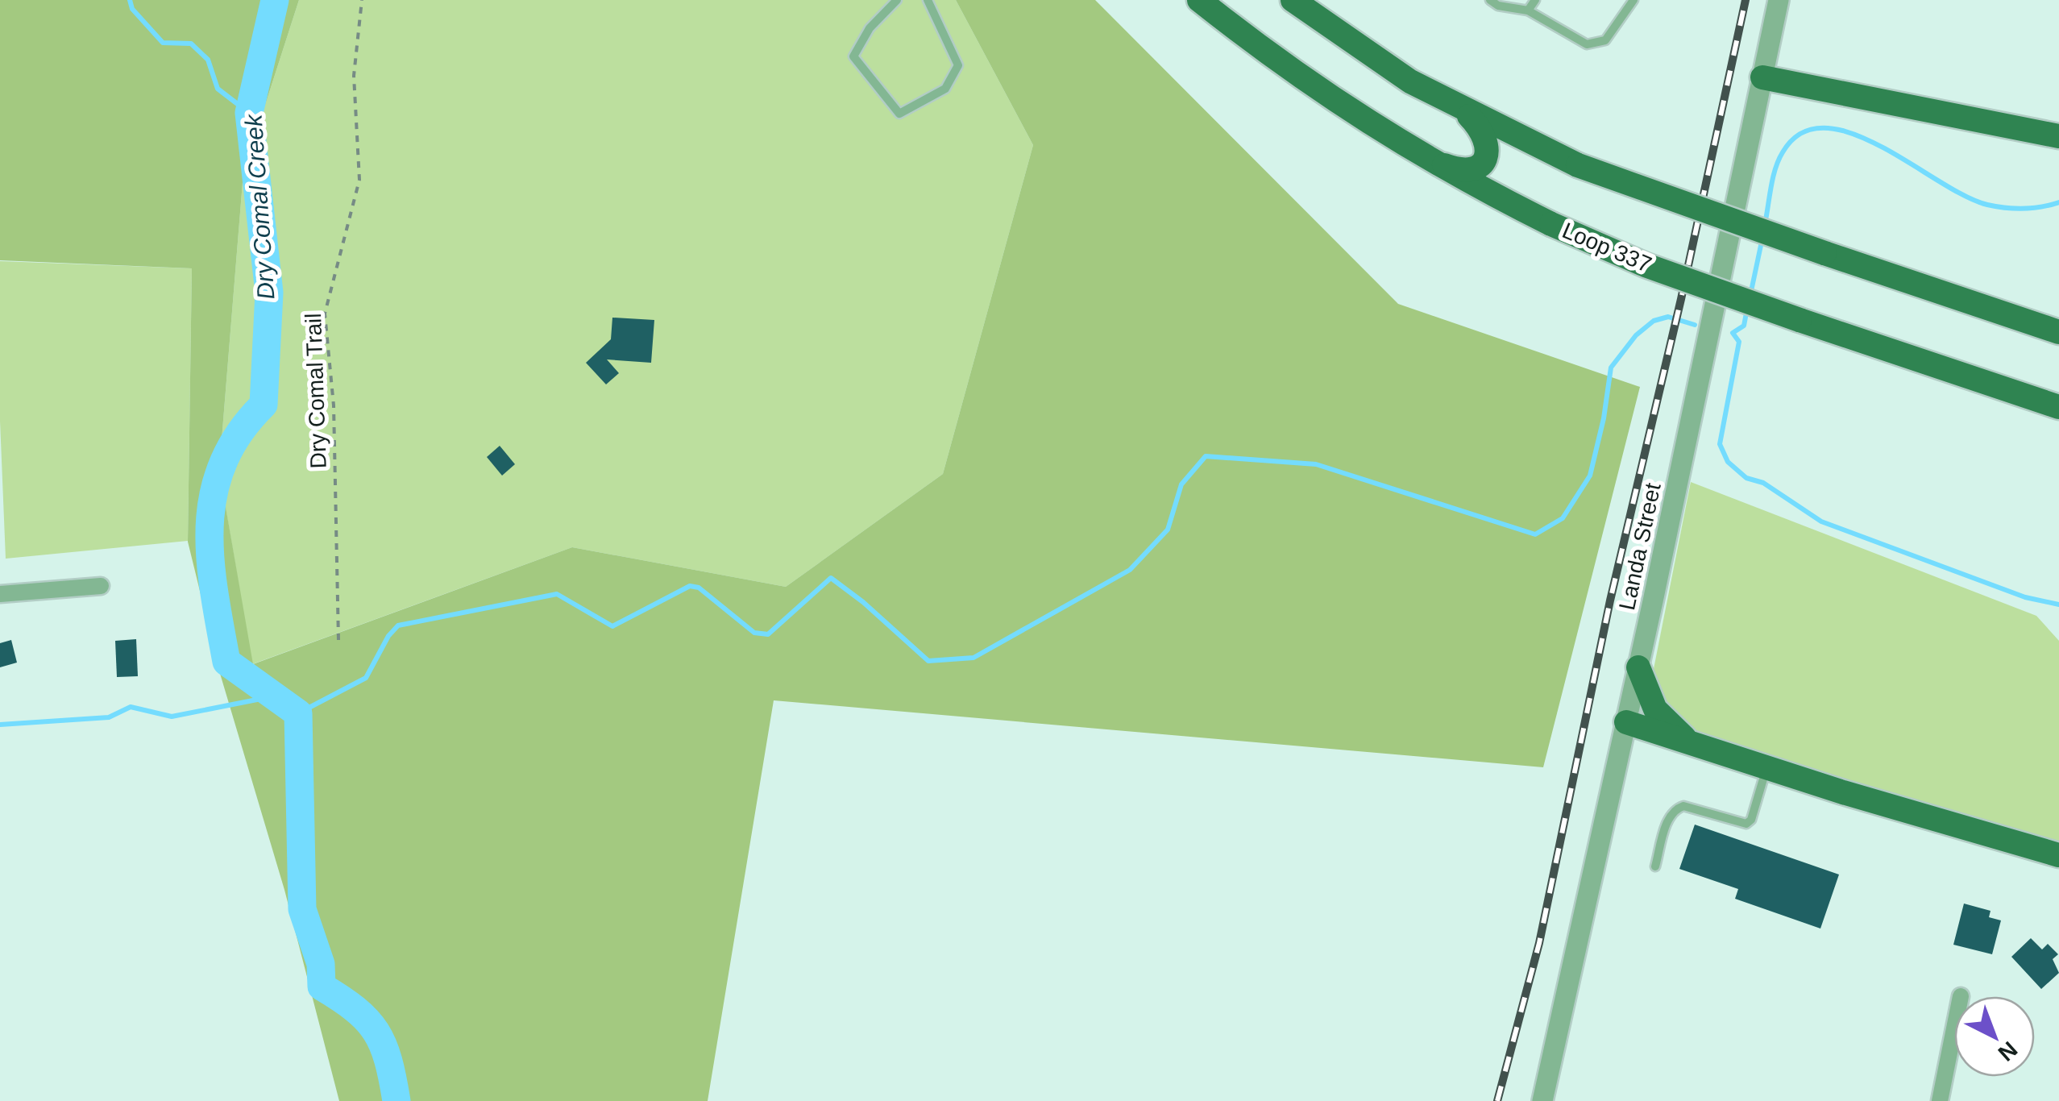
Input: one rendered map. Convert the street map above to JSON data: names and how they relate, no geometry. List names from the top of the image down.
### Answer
{
  "streets": {
    "main road": ["Loop 337"],
    "street": ["Landa Street"],
    "path": ["Dry Comal Trail"]
  },
  "water": ["Dry Comal Creek"],
  "north": "bottom right"
}
